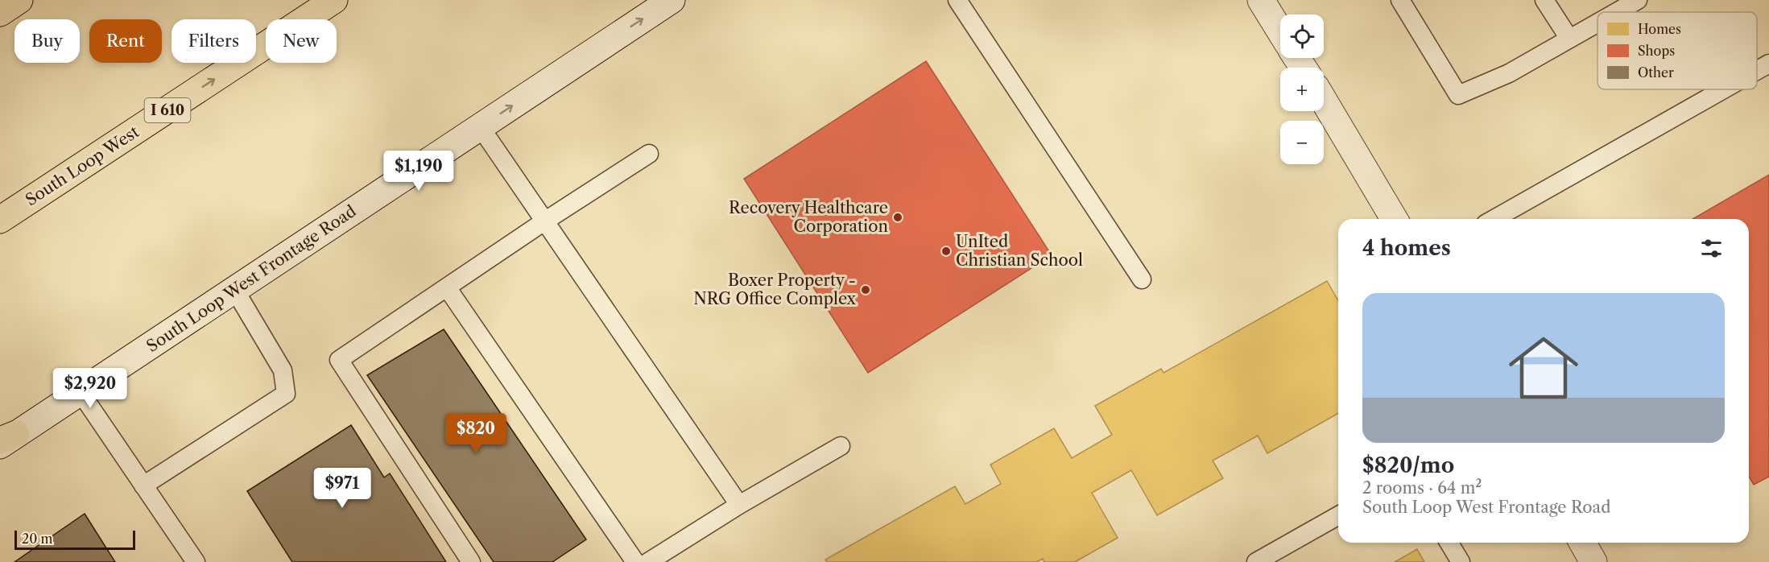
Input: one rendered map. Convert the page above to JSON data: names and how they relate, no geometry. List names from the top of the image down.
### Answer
{
  "streets": {
    "highway": ["I 610", "South Loop West"],
    "main road": ["South Loop West Frontage Road"]
  },
  "one_way": ["South Loop West"],
  "places": ["Recovery Healthcare Corporation", "UnIted Christian School", "Boxer Property - NRG Office Complex"],
  "legend": ["Homes", "Shops", "Other"],
  "scale_bar": "20 m",
  "page": {
    "map_buttons": ["+", "−"],
    "chip": [
      "Buy",
      "Rent",
      "Filters",
      "New"
    ],
    "price": [
      "$1,190",
      "$2,920",
      "$820",
      "$971"
    ],
    "heading": "4 homes",
    "list": [
      {
        "name": "$820/mo",
        "note": "2 rooms · 64 m² · South Loop West Frontage Road"
      }
    ],
    "scale": "20 m"
  }
}
